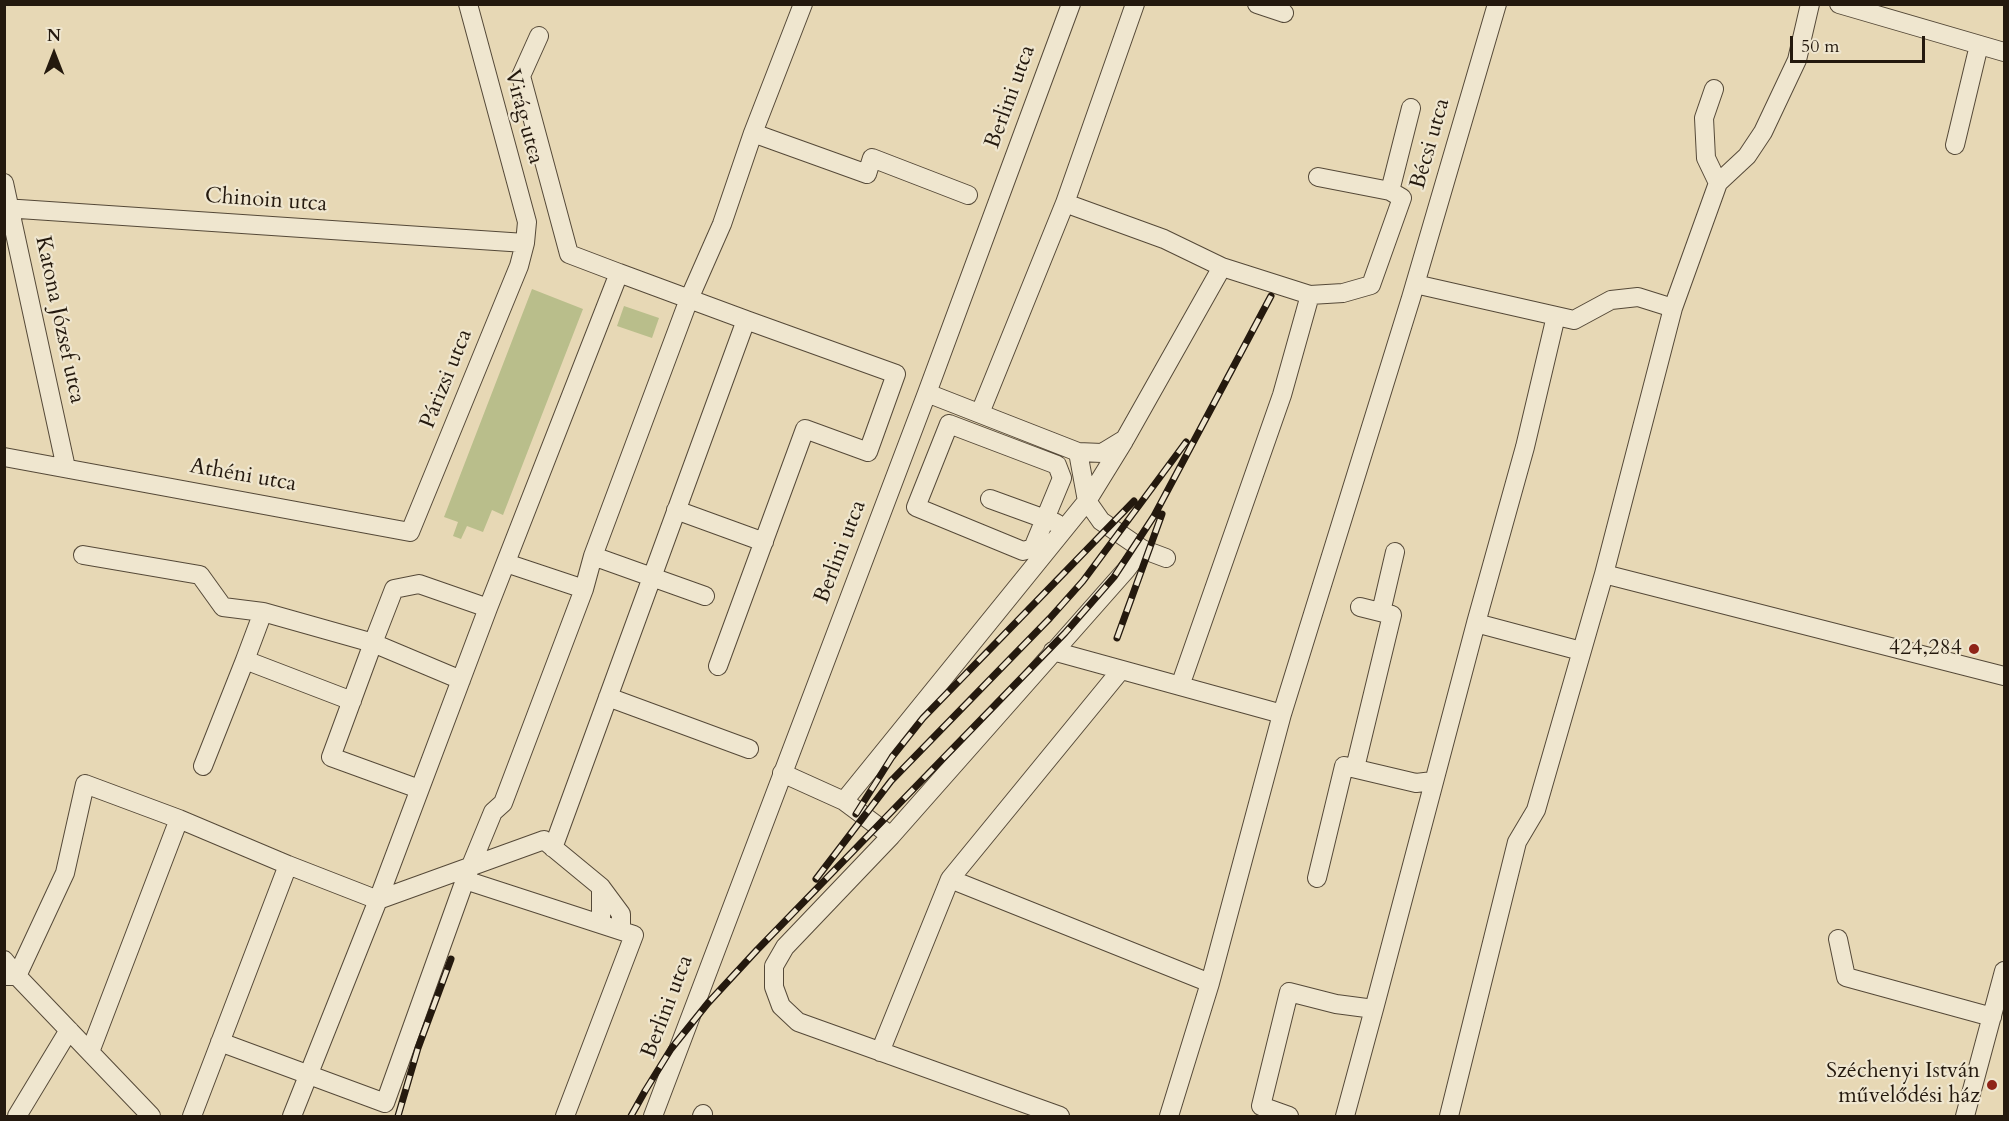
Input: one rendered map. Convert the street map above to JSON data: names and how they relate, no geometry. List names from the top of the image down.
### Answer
{
  "streets": {
    "street": [
      "Berlini utca",
      "Virág utca",
      "Bécsi utca",
      "Chinoin utca",
      "Katona József utca",
      "Párizsi utca",
      "Athéni utca"
    ]
  },
  "crossings": [
    ["Virág utca", "Chinoin utca"],
    ["Virág utca", "Párizsi utca"],
    ["Chinoin utca", "Katona József utca"],
    ["Chinoin utca", "Párizsi utca"],
    ["Katona József utca", "Athéni utca"],
    ["Párizsi utca", "Athéni utca"]
  ],
  "places": ["424,284", "Széchenyi István művelődési ház"],
  "scale_bar": "50 m",
  "north": "top"
}
